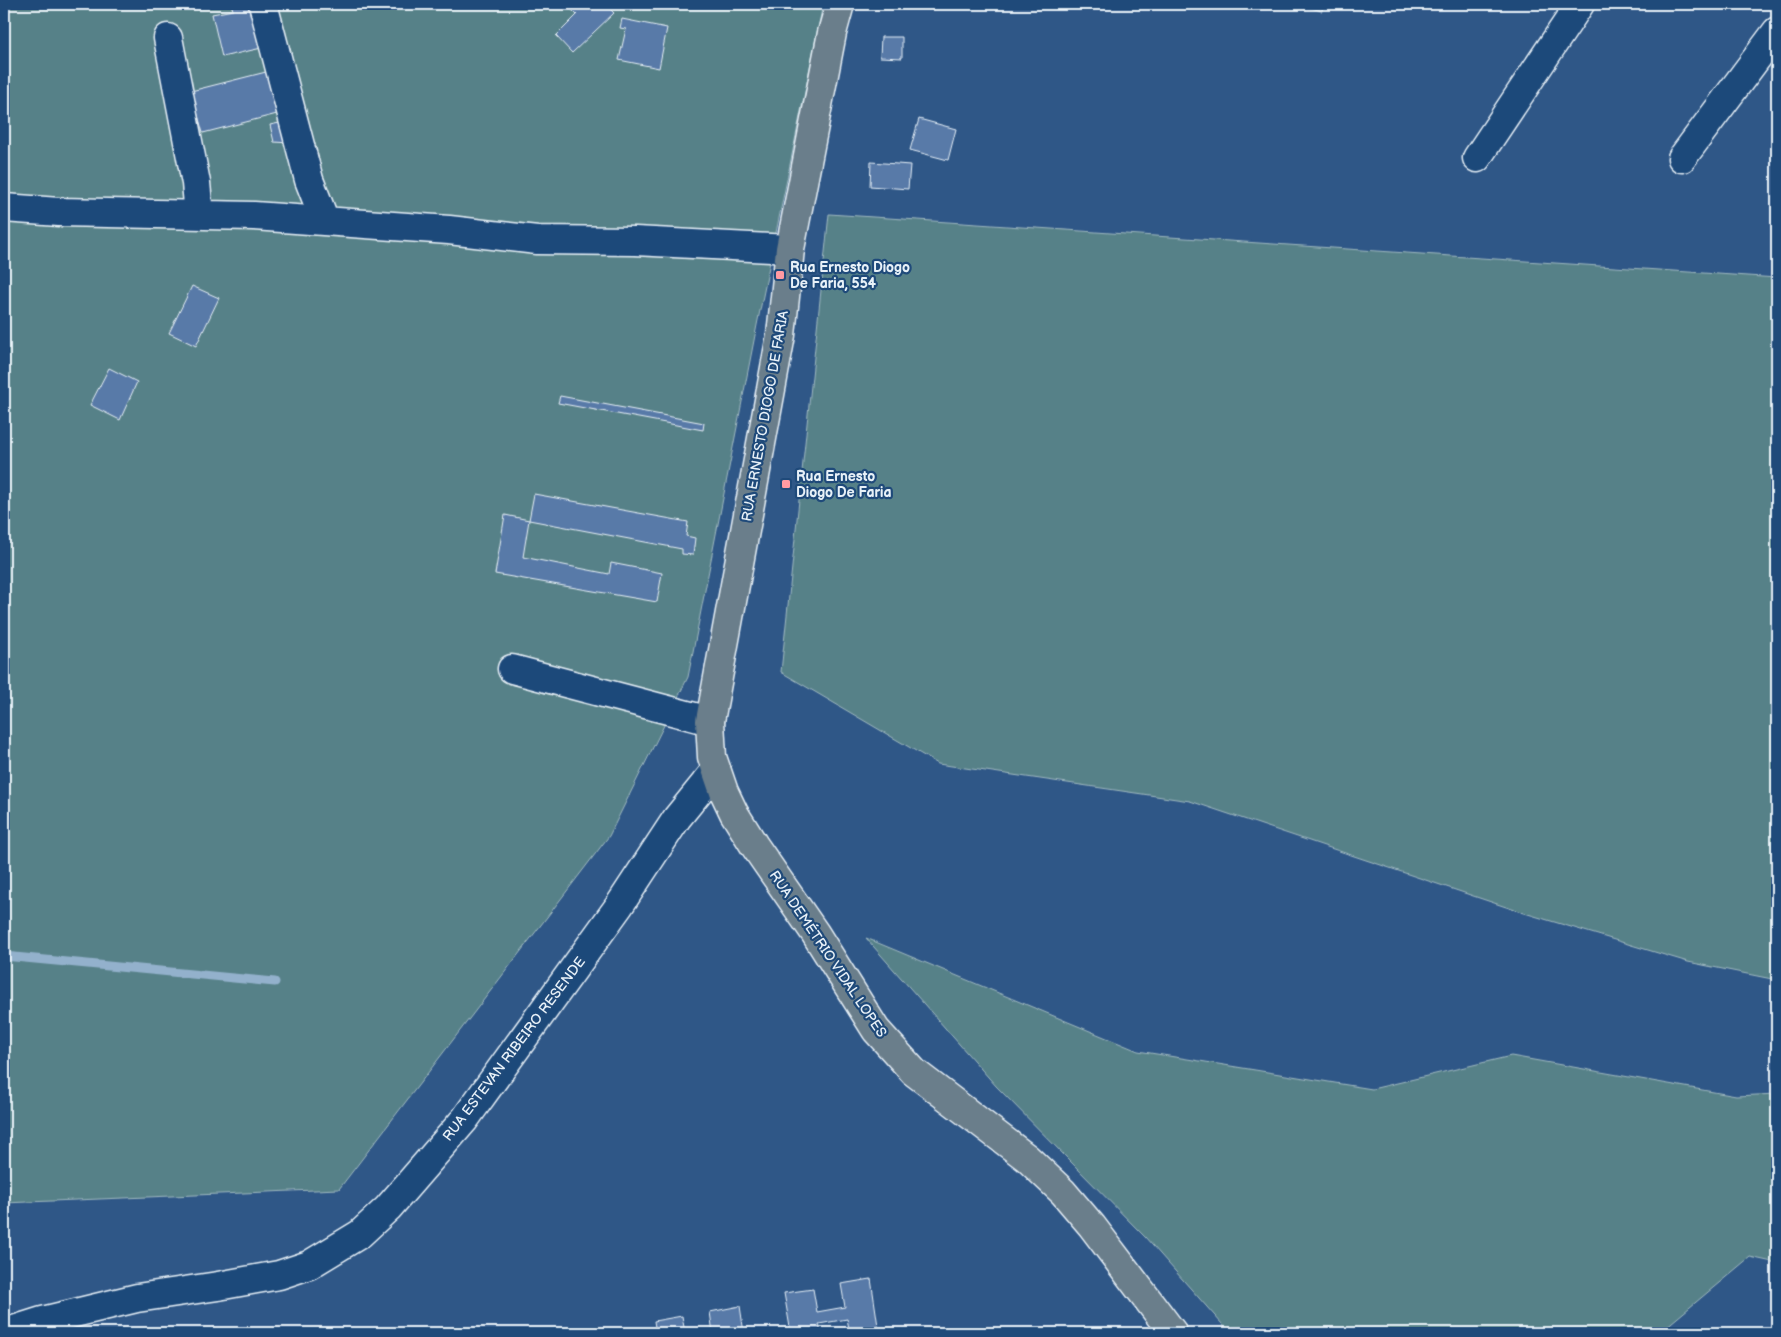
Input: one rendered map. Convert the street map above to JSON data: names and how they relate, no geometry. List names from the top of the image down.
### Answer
{
  "streets": {
    "main road": ["RUA ERNESTO DIOGO DE FARIA", "RUA DEMÉTRIO VIDAL LOPES"],
    "street": ["RUA ESTEVAN RIBEIRO RESENDE"]
  },
  "crossings": [
    ["RUA ERNESTO DIOGO DE FARIA", "RUA DEMÉTRIO VIDAL LOPES"],
    ["RUA ERNESTO DIOGO DE FARIA", "RUA ESTEVAN RIBEIRO RESENDE"],
    ["RUA DEMÉTRIO VIDAL LOPES", "RUA ESTEVAN RIBEIRO RESENDE"]
  ],
  "places": {
    "transit": ["Rua Ernesto Diogo De Faria, 554", "Rua Ernesto Diogo De Faria"]
  }
}
